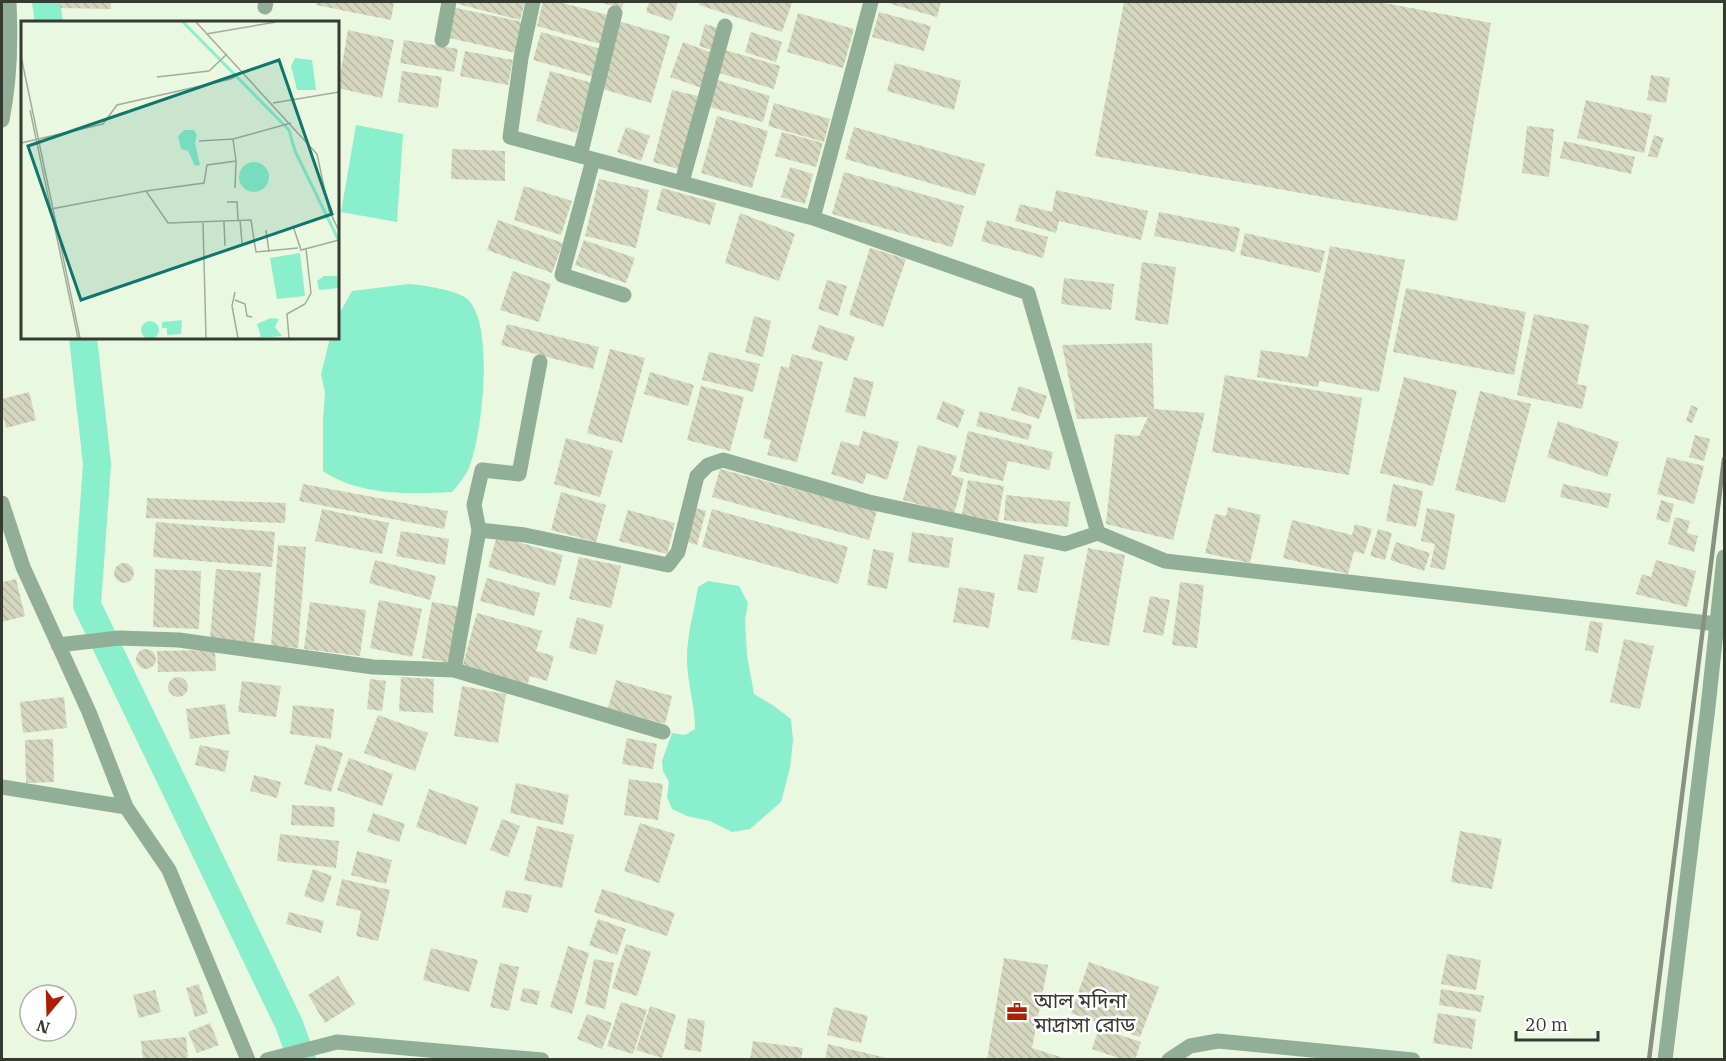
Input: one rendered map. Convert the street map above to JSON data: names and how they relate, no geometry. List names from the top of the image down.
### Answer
{
  "places": {
    "office": ["আল মদিনা মাদ্রাসা রোড"]
  },
  "scale_bar": "20 m",
  "north": "bottom"
}
